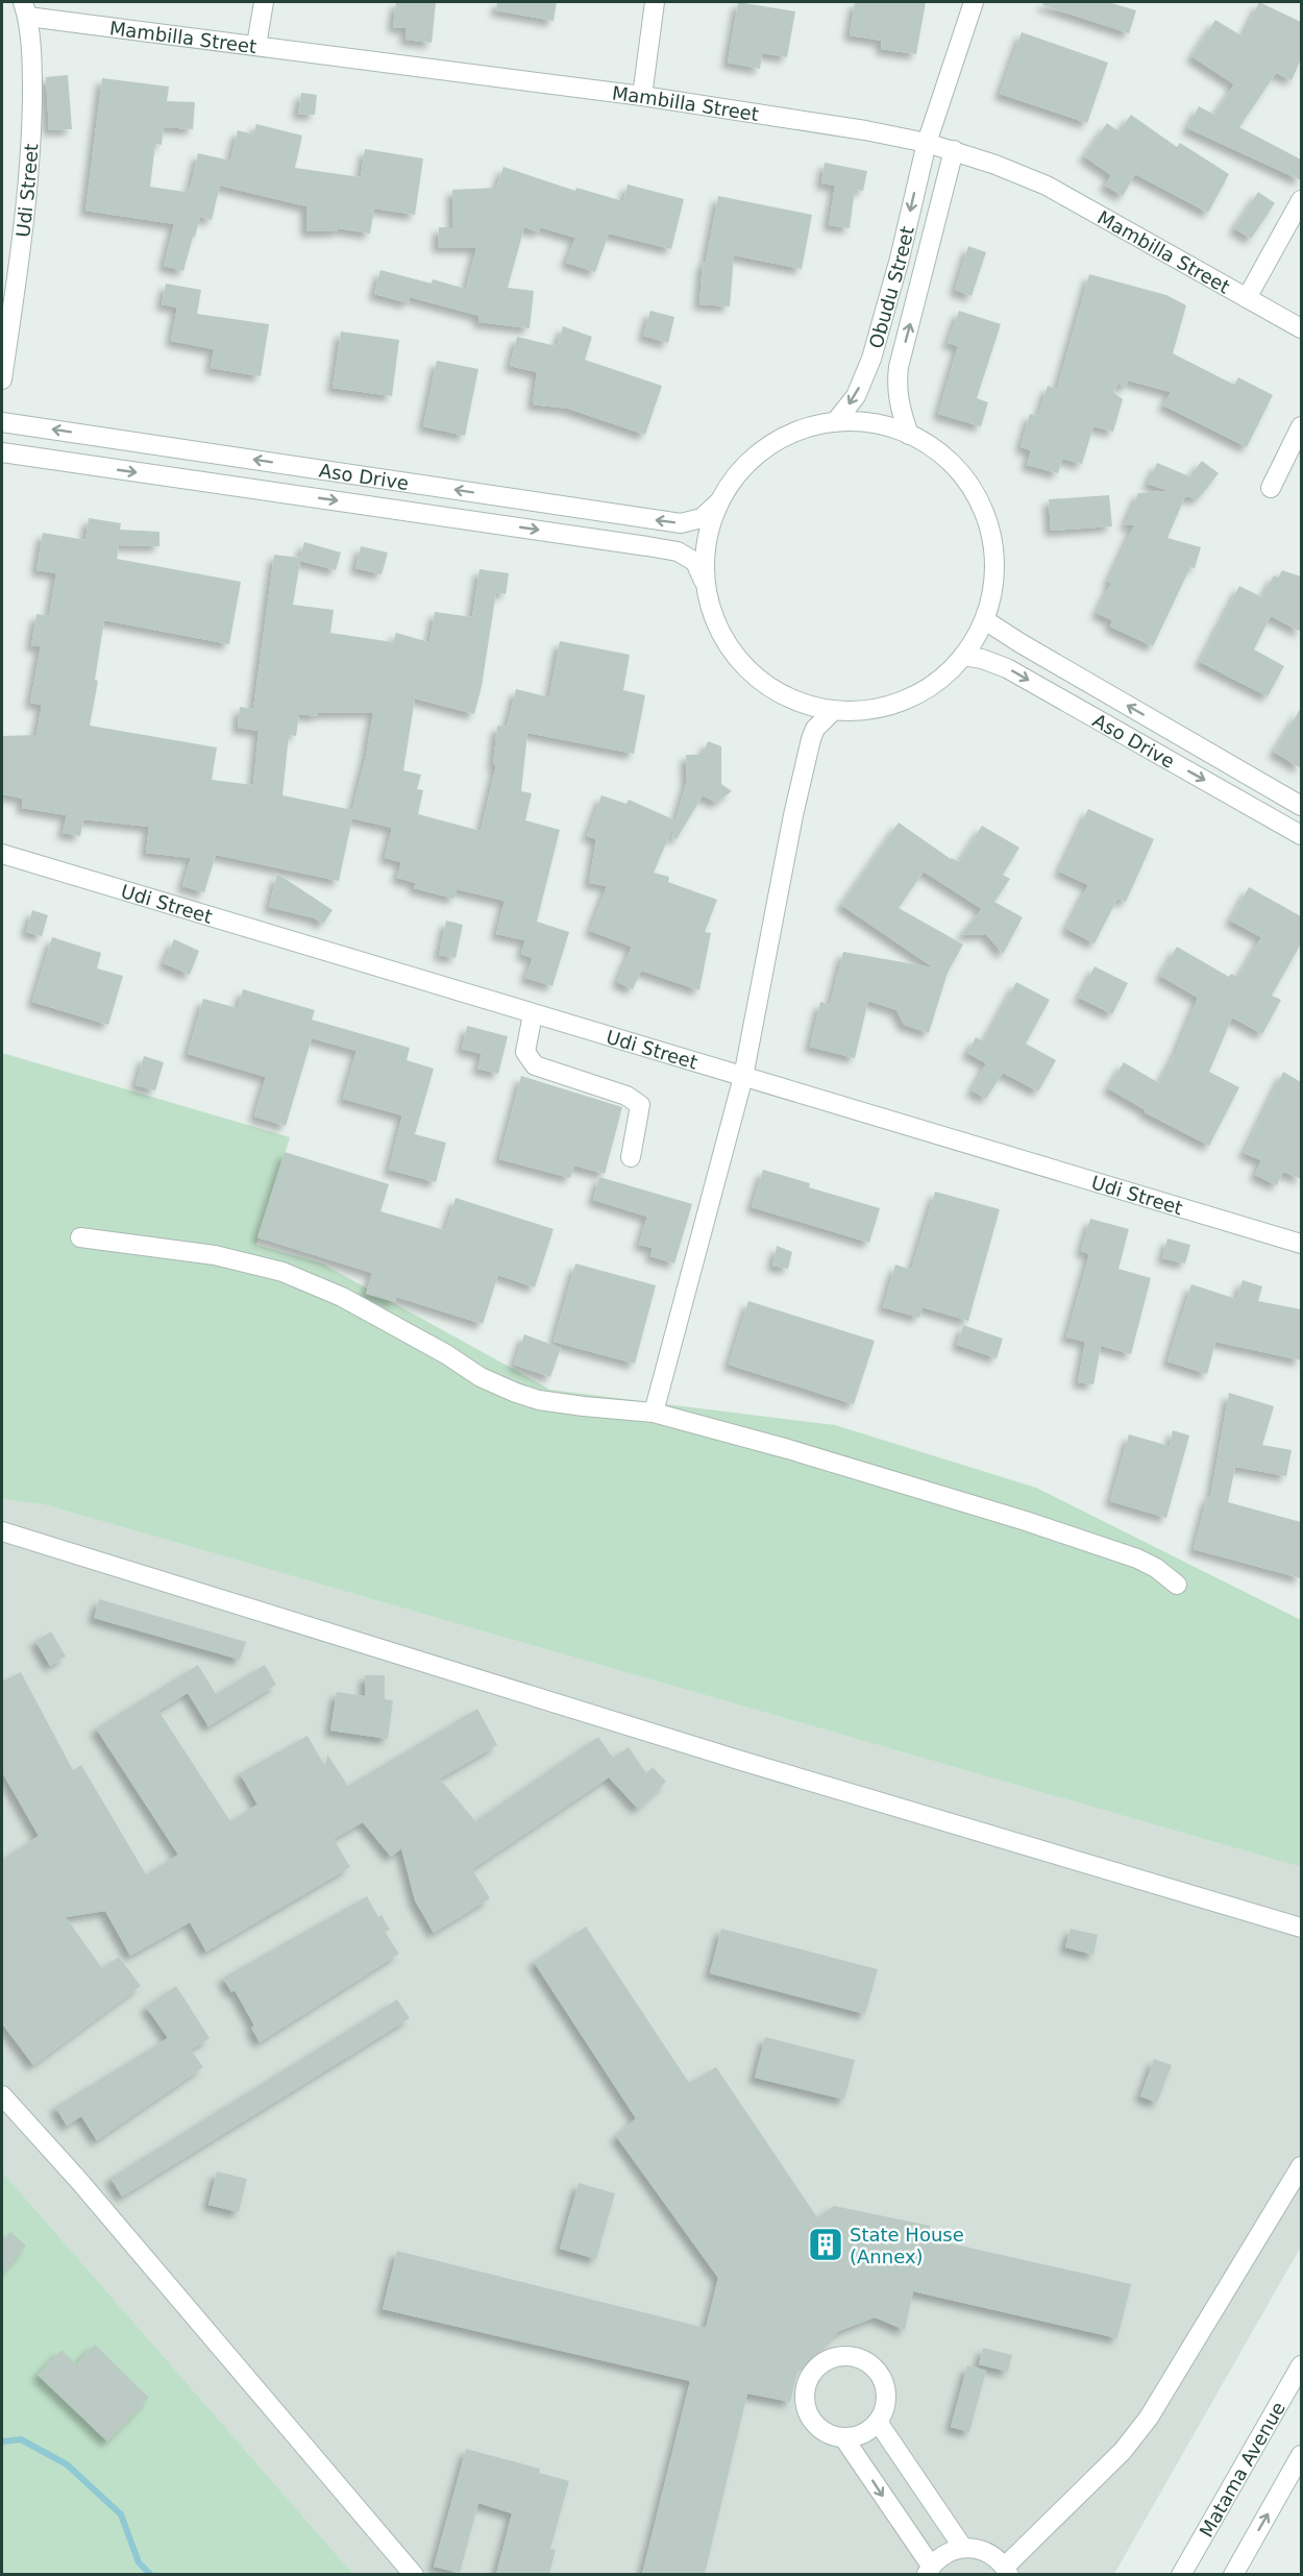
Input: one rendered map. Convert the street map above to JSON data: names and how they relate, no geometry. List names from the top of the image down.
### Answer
{
  "streets": {
    "street": [
      "Mambilla Street",
      "Udi Street",
      "Obudu Street",
      "Aso Drive",
      "Matama Avenue"
    ]
  },
  "crossings": [
    ["Mambilla Street", "Udi Street"],
    ["Mambilla Street", "Obudu Street"]
  ],
  "places": {
    "building": ["State House (Annex)"]
  }
}
